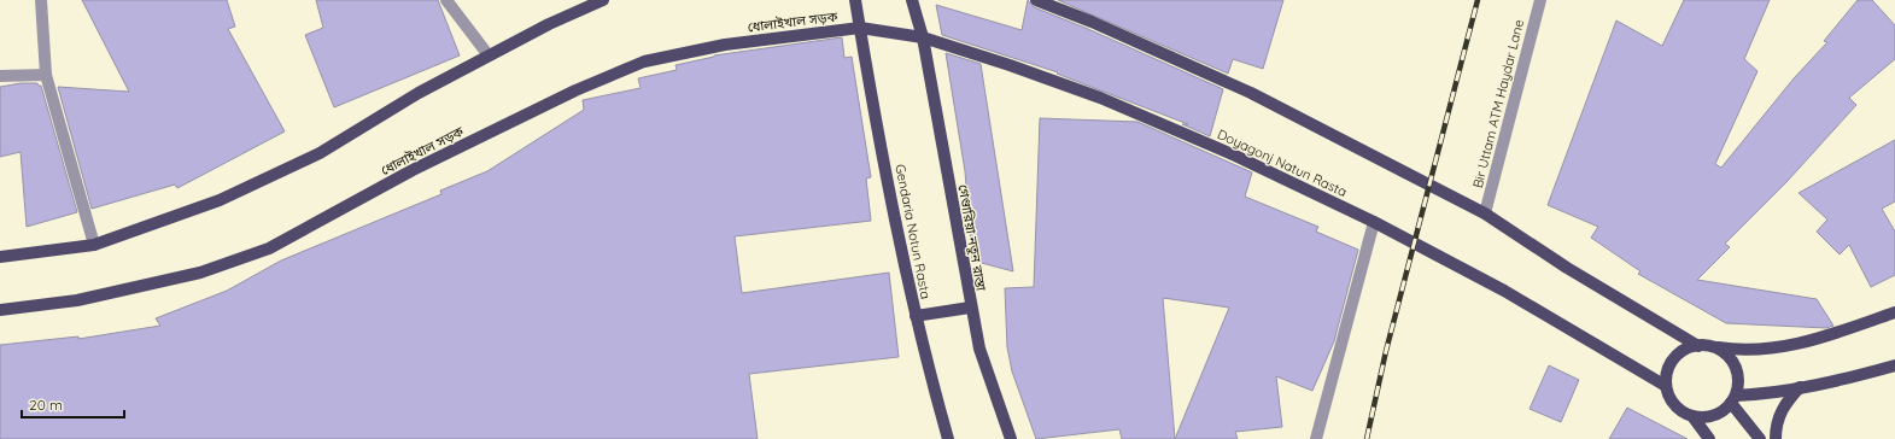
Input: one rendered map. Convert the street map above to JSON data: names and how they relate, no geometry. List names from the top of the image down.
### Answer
{
  "streets": {
    "main road": [
      "ধোলাইখাল সড়ক",
      "Doyagonj Natun Rasta",
      "Gendaria Notun Rasta",
      "গেণ্ডারিয়া নতুন রাস্তা"
    ],
    "street": ["Bir Uttam ATM Haydar Lane"]
  },
  "crossings": [
    ["ধোলাইখাল সড়ক", "Doyagonj Natun Rasta"],
    ["ধোলাইখাল সড়ক", "Gendaria Notun Rasta"],
    ["Doyagonj Natun Rasta", "Gendaria Notun Rasta"],
    ["Doyagonj Natun Rasta", "গেণ্ডারিয়া নতুন রাস্তা"]
  ],
  "scale_bar": "20 m"
}
